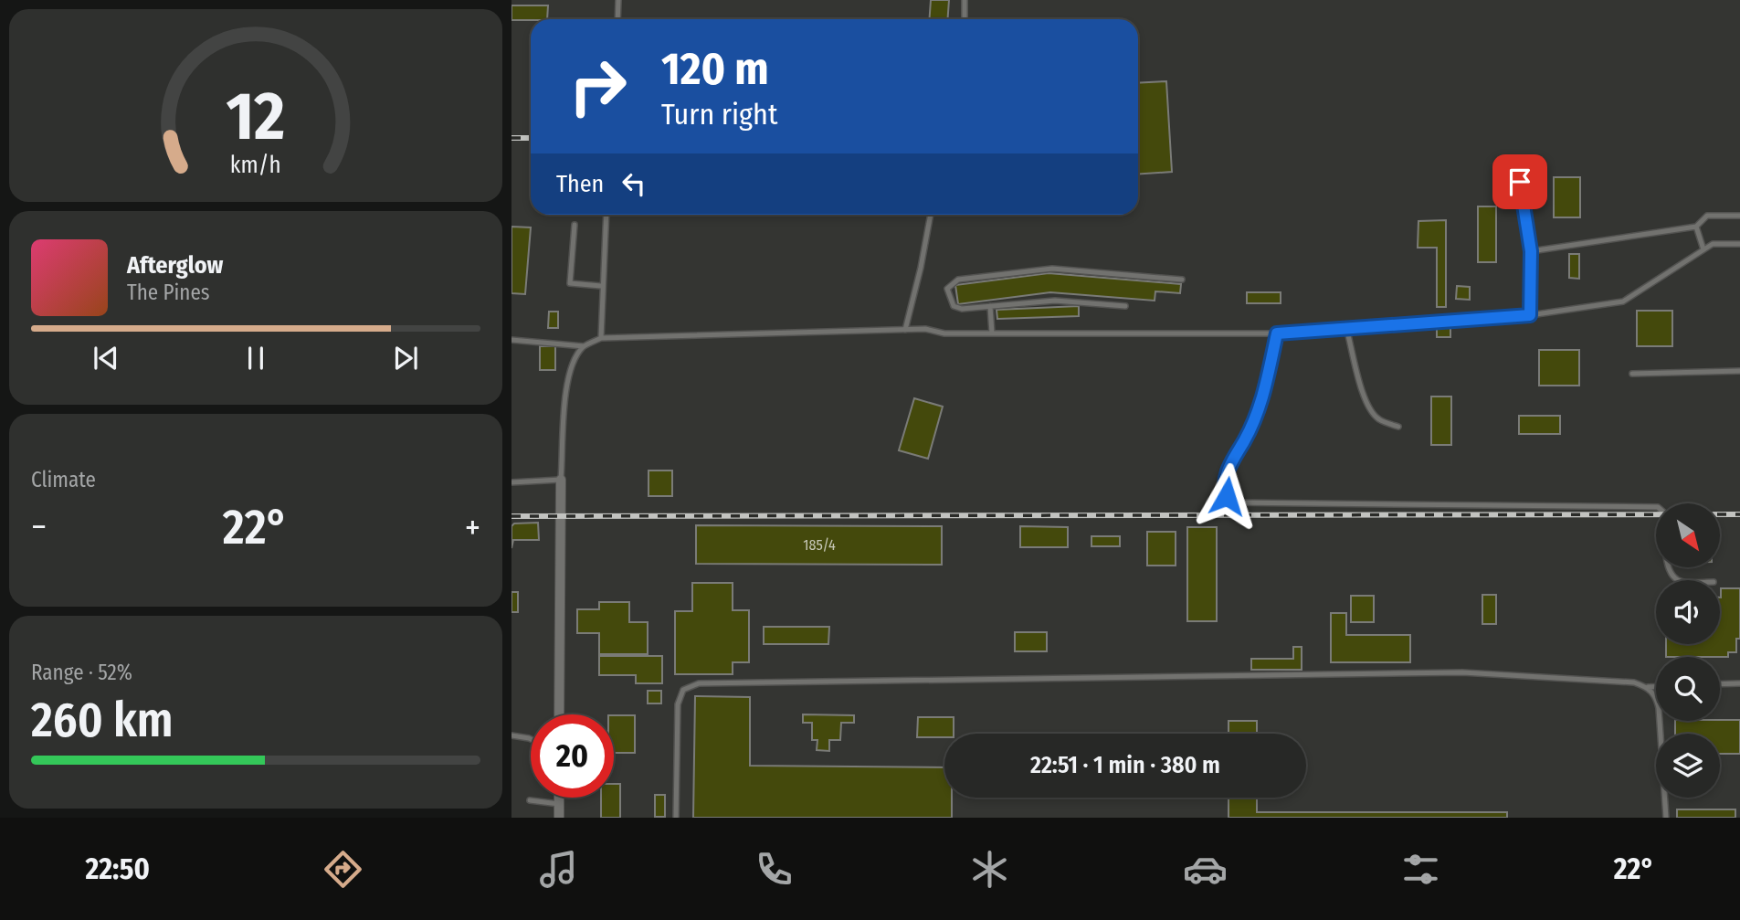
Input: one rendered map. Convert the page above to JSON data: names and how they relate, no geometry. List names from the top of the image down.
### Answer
{
  "house_numbers": ["185/4"],
  "north": "bottom right",
  "page": {
    "turn": ["120 m", "Turn right"],
    "then": "Then",
    "song": ["Afterglow", "The Pines"],
    "tile": [
      "Climate",
      ["Range · 52%", "260 km"]
    ],
    "heat": ["−", "22°", "+"],
    "limit": "20",
    "trip": "22:51 · 1 min · 380 m",
    "tabs": ["22:50", "22°"],
    "gauge": ["12", "km/h"]
  }
}
